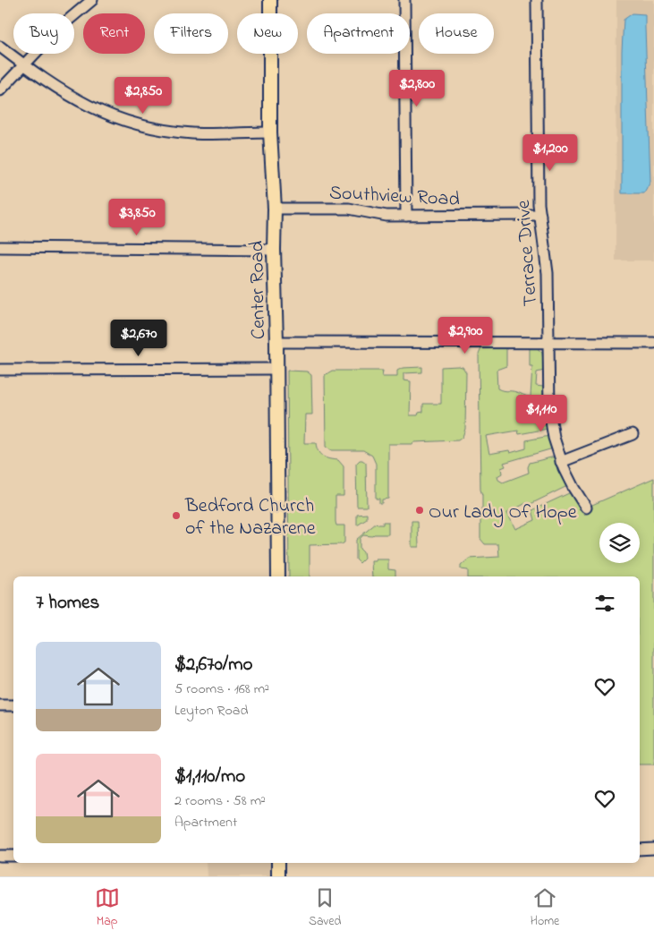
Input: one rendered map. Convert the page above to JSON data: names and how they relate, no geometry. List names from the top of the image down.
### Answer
{
  "streets": {
    "main road": ["Center Road"],
    "street": ["Southview Road", "Terrace Drive"]
  },
  "crossings": [
    ["Southview Road", "Terrace Drive"],
    ["Southview Road", "Center Road"]
  ],
  "places": ["Our Lady Of Hope", "Bedford Church of the Nazarene"],
  "page": {
    "chip": [
      "Buy",
      "Rent",
      "Filters",
      "New",
      "Apartment",
      "House"
    ],
    "price": [
      "$2,800",
      "$2,850",
      "$1,200",
      "$3,850",
      "$2,900",
      "$2,670",
      "$1,110"
    ],
    "heading": "7 homes",
    "list": [
      {
        "name": "$2,670/mo",
        "note": "5 rooms · 168 m² · Leyton Road"
      },
      {
        "name": "$1,110/mo",
        "note": "2 rooms · 58 m² · Apartment"
      }
    ],
    "tabs": ["Map", "Saved", "Home"]
  }
}
